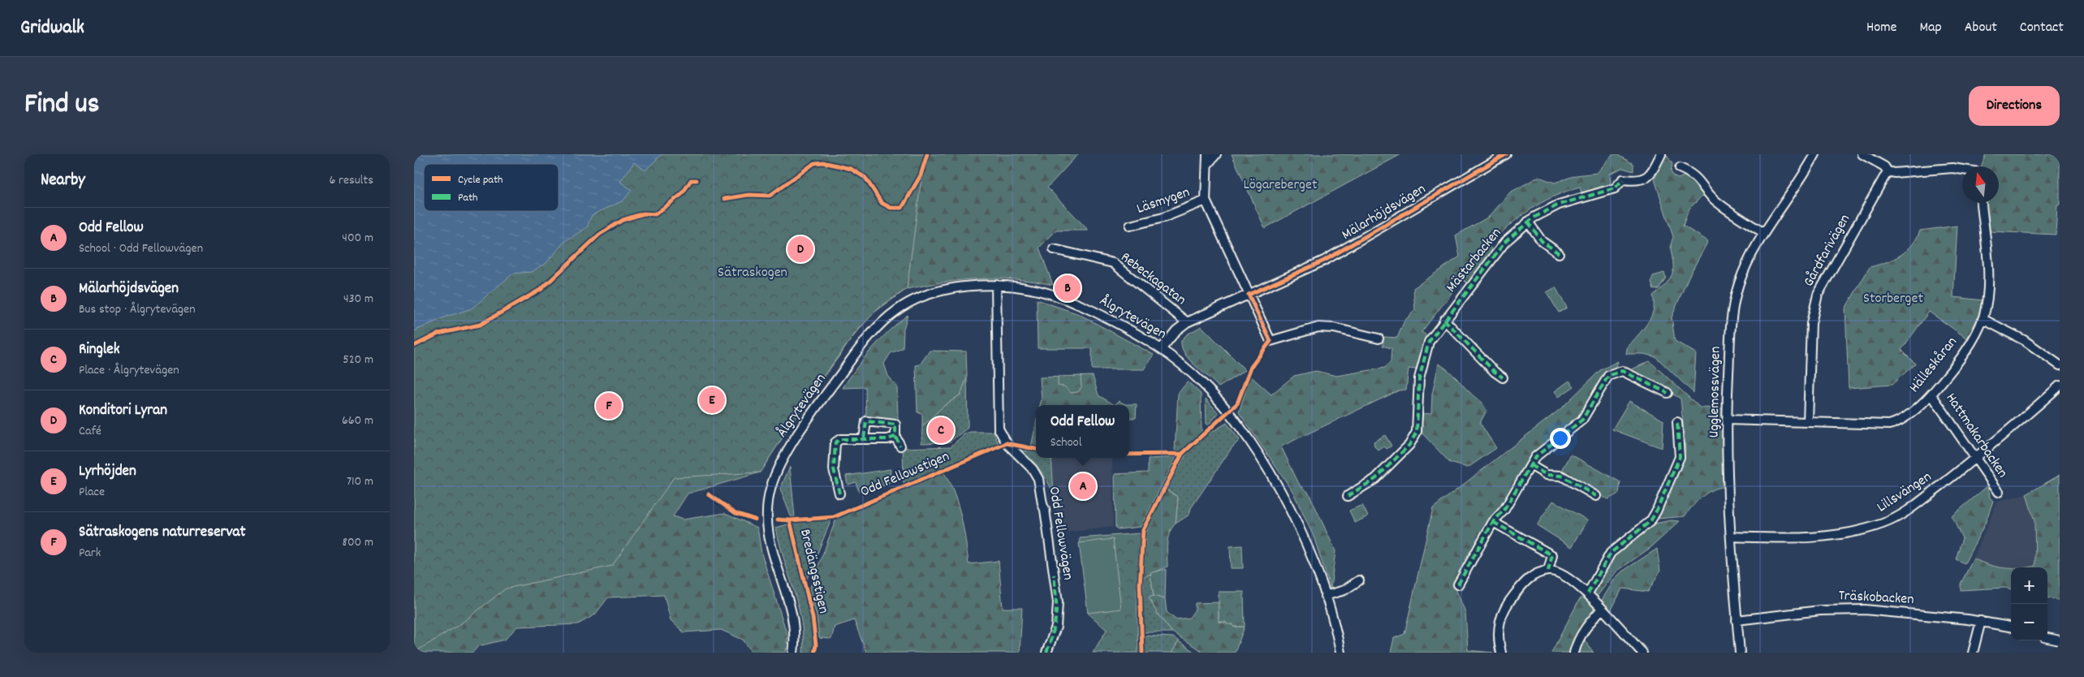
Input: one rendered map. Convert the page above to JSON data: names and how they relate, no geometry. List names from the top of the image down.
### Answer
{
  "streets": {
    "street": [
      "Läsmygen",
      "Mälarhöjdsvägen",
      "Gårdfarivägen",
      "Mästarbacken",
      "Rebeckagatan",
      "Ålgrytevägen",
      "Hälleskåran",
      "Ugglemossvägen",
      "Hattmakarbacken",
      "Lillsvängen",
      "Odd Fellowvägen",
      "Träskobacken"
    ],
    "cycle path": ["Odd Fellowstigen", "Bredängsstigen"]
  },
  "crossings": [
    ["Mälarhöjdsvägen", "Rebeckagatan"],
    ["Mälarhöjdsvägen", "Ålgrytevägen"],
    ["Gårdfarivägen", "Hälleskåran"],
    ["Ålgrytevägen", "Odd Fellowvägen"],
    ["Hälleskåran", "Ugglemossvägen"],
    ["Hälleskåran", "Hattmakarbacken"],
    ["Ugglemossvägen", "Lillsvängen"],
    ["Ugglemossvägen", "Träskobacken"],
    ["Hattmakarbacken", "Lillsvängen"]
  ],
  "parks": ["Lögareberget", "Sätraskogen", "Storberget"],
  "legend": ["Cycle path", "Path"],
  "north": "top",
  "page": {
    "header": "Gridwalk",
    "nav": [
      "Home",
      "Map",
      "About",
      "Contact"
    ],
    "title": "Find us",
    "buttons": "Directions",
    "heading": ["Nearby", "6 results"],
    "list": [
      {
        "mark": "A",
        "name": "Odd Fellow",
        "note": "School · Odd Fellowvägen",
        "value": "400 m"
      },
      {
        "mark": "B",
        "name": "Mälarhöjdsvägen",
        "note": "Bus stop · Ålgrytevägen",
        "value": "430 m"
      },
      {
        "mark": "C",
        "name": "Ringlek",
        "note": "Place · Ålgrytevägen",
        "value": "520 m"
      },
      {
        "mark": "D",
        "name": "Konditori Lyran",
        "note": "Café",
        "value": "660 m"
      },
      {
        "mark": "E",
        "name": "Lyrhöjden",
        "note": "Place",
        "value": "710 m"
      },
      {
        "mark": "F",
        "name": "Sätraskogens naturreservat",
        "note": "Park",
        "value": "800 m"
      }
    ],
    "pins": [
      "D",
      "B",
      "E",
      "F",
      "C",
      "A"
    ],
    "popup": ["Odd Fellow", "School"],
    "map_buttons": ["+", "−"]
  }
}
